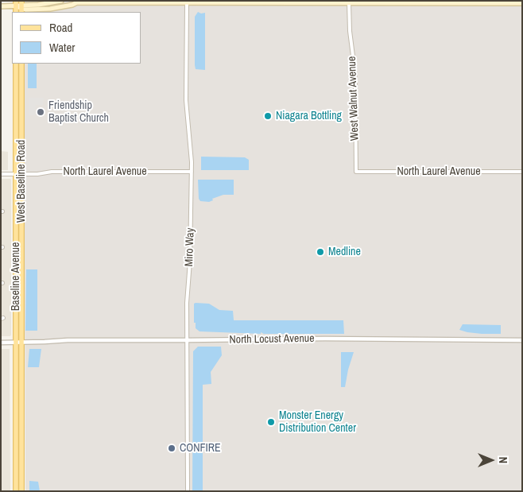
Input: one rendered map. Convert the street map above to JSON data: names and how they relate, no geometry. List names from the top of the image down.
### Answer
{
  "streets": {
    "main road": ["West Baseline Road", "Baseline Avenue"],
    "street": [
      "West Walnut Avenue",
      "North Laurel Avenue",
      "Miro Way",
      "North Locust Avenue"
    ]
  },
  "crossings": [
    ["West Walnut Avenue", "North Laurel Avenue"],
    ["North Laurel Avenue", "West Baseline Road"],
    ["North Laurel Avenue", "Miro Way"],
    ["North Laurel Avenue", "Baseline Avenue"],
    ["West Baseline Road", "Baseline Avenue"],
    ["West Baseline Road", "North Locust Avenue"],
    ["Miro Way", "North Locust Avenue"],
    ["Baseline Avenue", "North Locust Avenue"]
  ],
  "places": [
    "Friendship Baptist Church",
    "Niagara Bottling",
    "Medline",
    "Monster Energy Distribution Center",
    "CONFIRE"
  ],
  "legend": ["Road", "Water"],
  "north": "right"
}
